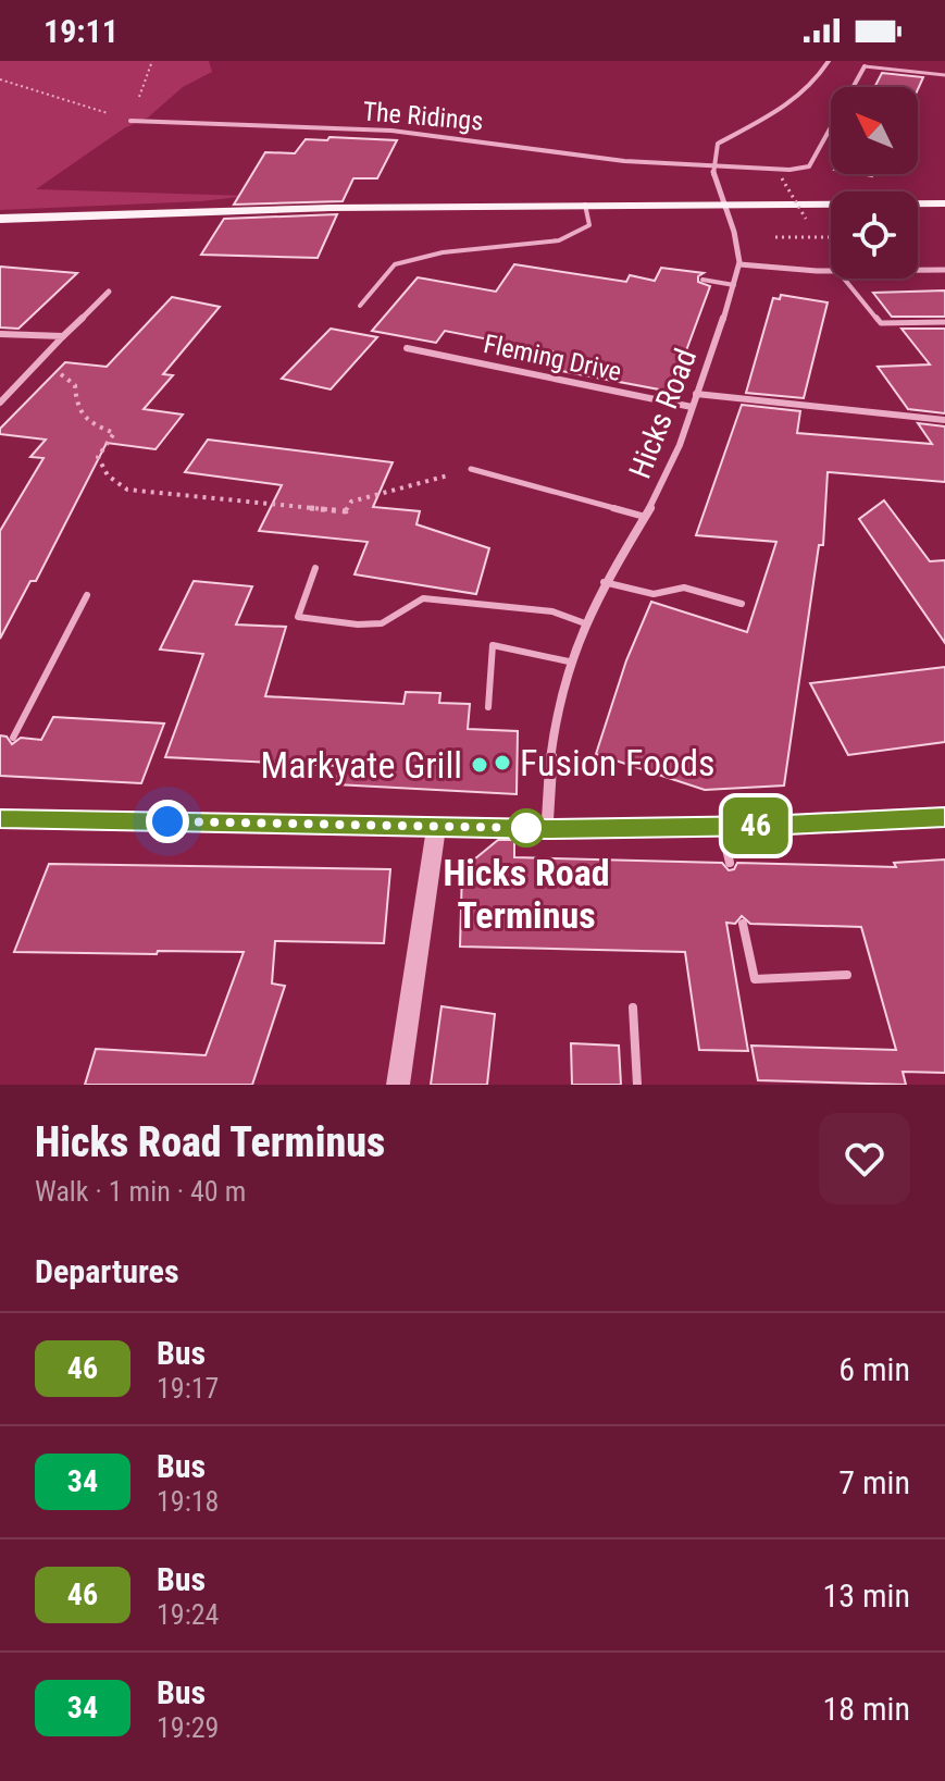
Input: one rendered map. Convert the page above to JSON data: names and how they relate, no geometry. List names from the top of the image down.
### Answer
{
  "streets": {
    "street": ["The Ridings", "Fleming Drive", "Hicks Road"]
  },
  "crossings": [
    ["The Ridings", "Hicks Road"],
    ["Fleming Drive", "Hicks Road"]
  ],
  "places": ["Fusion Foods", "Markyate Grill", "Hicks Road Terminus"],
  "lines": ["bus line 46"],
  "north": "top left",
  "page": {
    "status": "19:11",
    "on_map": "46",
    "heading": [
      ["Hicks Road Terminus", "Walk · 1 min · 40 m"],
      "Departures"
    ],
    "list": [
      {
        "mark": "46",
        "name": "Bus",
        "note": "19:17",
        "value": "6 min"
      },
      {
        "mark": "34",
        "name": "Bus",
        "note": "19:18",
        "value": "7 min"
      },
      {
        "mark": "46",
        "name": "Bus",
        "note": "19:24",
        "value": "13 min"
      },
      {
        "mark": "34",
        "name": "Bus",
        "note": "19:29",
        "value": "18 min"
      }
    ]
  }
}
